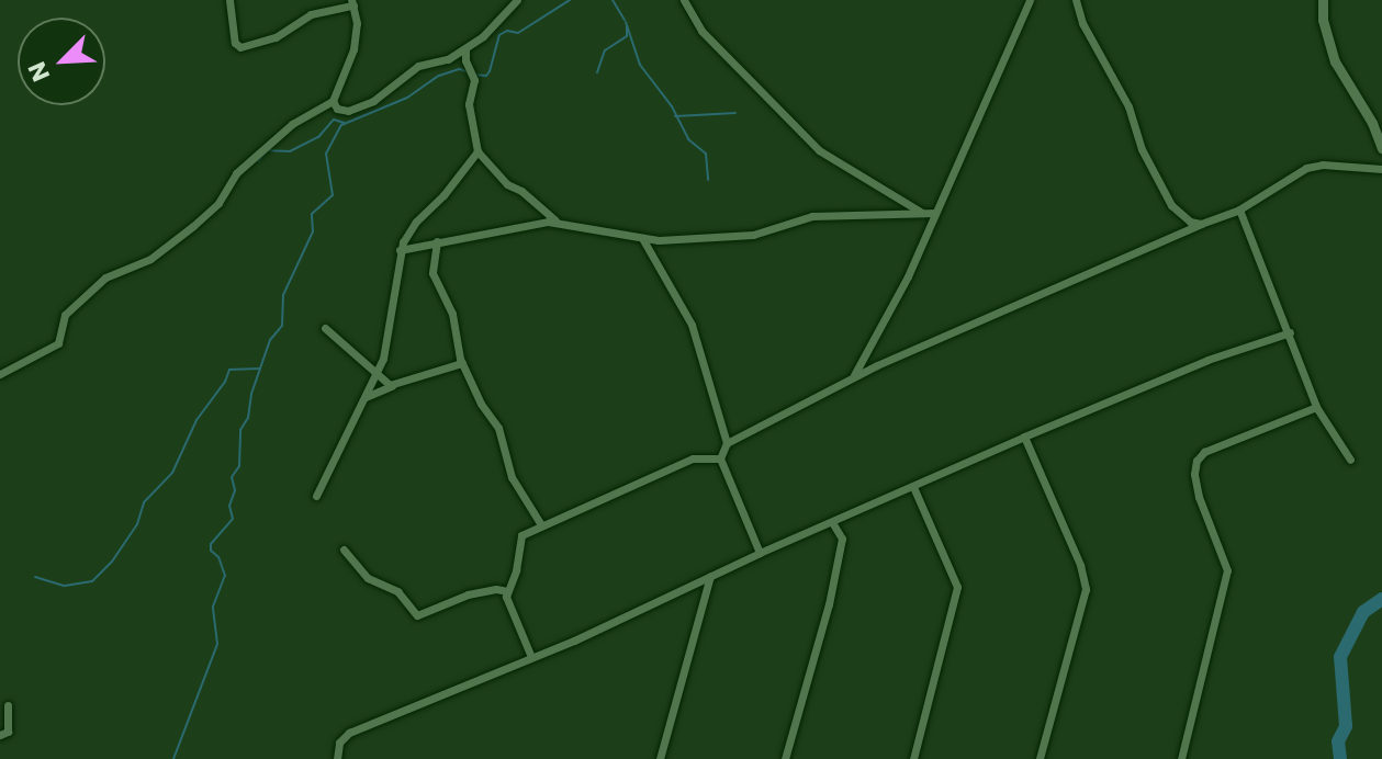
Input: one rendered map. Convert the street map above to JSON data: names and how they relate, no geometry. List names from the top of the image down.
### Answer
{
  "north": "bottom left"
}
